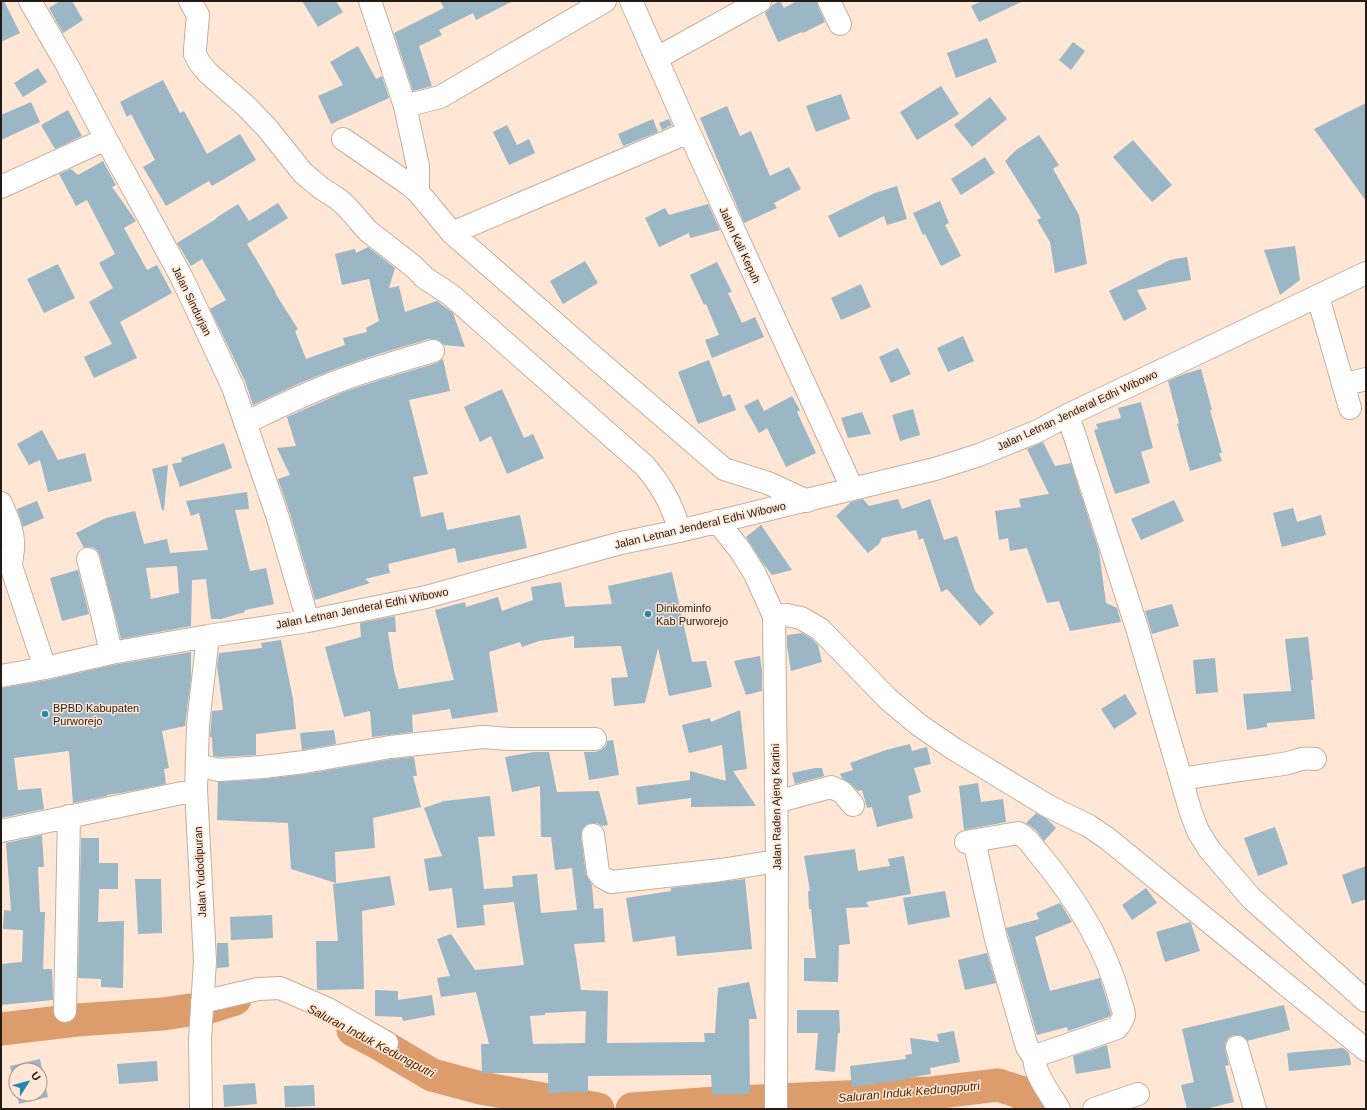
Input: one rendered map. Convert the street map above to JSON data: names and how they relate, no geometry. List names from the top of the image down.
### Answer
{
  "streets": {
    "street": [
      "Jalan Kali Kepuh",
      "Jalan Sindurjan",
      "Jalan Letnan Jenderal Edhi Wibowo",
      "Jalan Raden Ajeng Kartini",
      "Jalan Yudodipuran"
    ]
  },
  "crossings": [
    ["Jalan Kali Kepuh", "Jalan Letnan Jenderal Edhi Wibowo"],
    ["Jalan Sindurjan", "Jalan Letnan Jenderal Edhi Wibowo"],
    ["Jalan Letnan Jenderal Edhi Wibowo", "Jalan Raden Ajeng Kartini"],
    ["Jalan Letnan Jenderal Edhi Wibowo", "Jalan Yudodipuran"]
  ],
  "water": ["Saluran Induk Kedungputri"],
  "places": ["Dinkominfo Kab Purworejo", "BPBD Kabupaten Purworejo"],
  "north": "top right"
}
